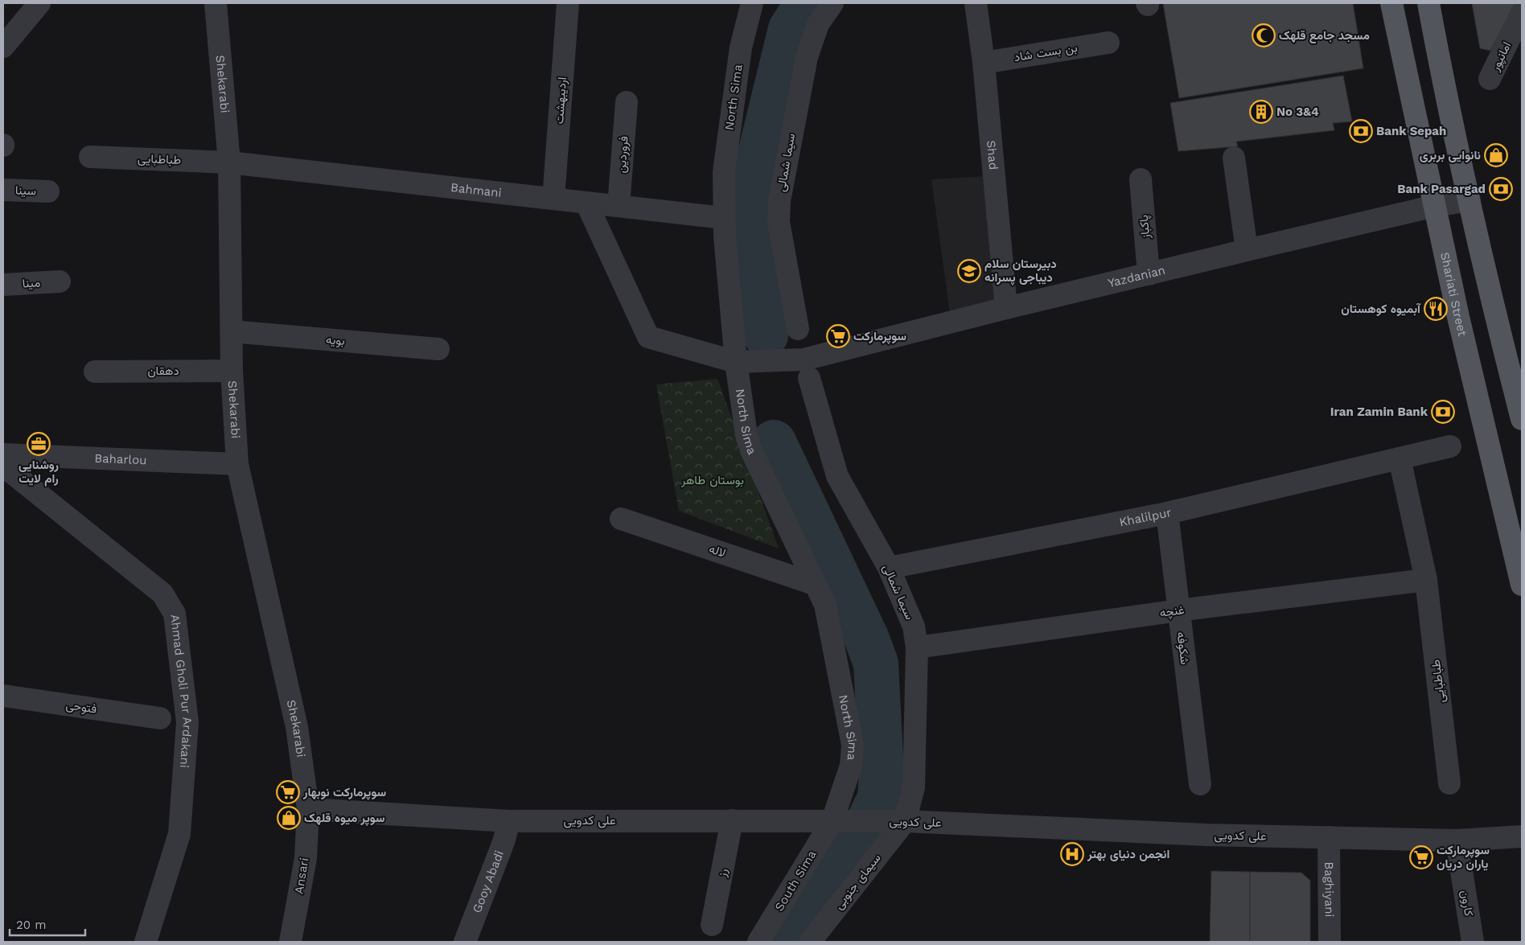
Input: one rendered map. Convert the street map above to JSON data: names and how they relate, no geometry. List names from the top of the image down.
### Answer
{
  "streets": {
    "main road": ["Shariati Street"],
    "street": [
      "بن بست شاد",
      "امانپور",
      "Shekarabi",
      "North Sima",
      "اردیبهشت",
      "فروردین",
      "Shad",
      "طباطبایی",
      "سیما شمالی",
      "Bahmani",
      "سینا",
      "پاکباز",
      "Yazdanian",
      "مینا",
      "بویه",
      "دهقان",
      "Baharlou",
      "Khalilpur",
      "لاله",
      "غنچه",
      "شکوفه",
      "Ahmad Gholi Pur Ardakani",
      "فتوحی",
      "علی کدویی",
      "رز",
      "Ansari",
      "South Sima",
      "Gooy Abadi",
      "سیمای جنوبی",
      "Baghiyani",
      "کارون"
    ]
  },
  "crossings": [
    ["بن بست شاد", "Shad"],
    ["Shekarabi", "طباطبایی"],
    ["Shekarabi", "Bahmani"],
    ["Shekarabi", "بویه"],
    ["Shekarabi", "دهقان"],
    ["Shekarabi", "Baharlou"],
    ["Shekarabi", "علی کدویی"],
    ["Shekarabi", "Ansari"],
    ["North Sima", "Bahmani"],
    ["North Sima", "Yazdanian"],
    ["North Sima", "لاله"],
    ["North Sima", "علی کدویی"],
    ["North Sima", "South Sima"],
    ["اردیبهشت", "Bahmani"],
    ["فروردین", "Bahmani"],
    ["Shad", "Yazdanian"],
    ["طباطبایی", "Bahmani"],
    ["طباطبایی", "غنچه"],
    ["سیما شمالی", "Yazdanian"],
    ["سیما شمالی", "Khalilpur"],
    ["سیما شمالی", "غنچه"],
    ["سیما شمالی", "علی کدویی"],
    ["سیما شمالی", "سیمای جنوبی"],
    ["پاکباز", "Yazdanian"],
    ["Yazdanian", "Shariati Street"],
    ["Khalilpur", "شکوفه"],
    ["غنچه", "شکوفه"],
    ["علی کدویی", "رز"],
    ["علی کدویی", "Ansari"],
    ["علی کدویی", "South Sima"],
    ["علی کدویی", "Gooy Abadi"],
    ["علی کدویی", "سیمای جنوبی"],
    ["علی کدویی", "Baghiyani"],
    ["علی کدویی", "کارون"]
  ],
  "parks": ["بوستان طاهر"],
  "places": {
    "mosque": ["مسجد جامع قلهک"],
    "building": ["No 3&4"],
    "bank": ["Bank Sepah", "Bank Pasargad", "Iran Zamin Bank"],
    "shop": ["نانوایی بربری", "سوپر میوه قلهک"],
    "school or university": ["دبیرستان سلام دیباجی پسرانه"],
    "restaurant": ["آبمیوه کوهستان"],
    "supermarket": ["سوپرمارکت", "سوپرمارکت نوبهار", "سوپرمارکت یاران دریان"],
    "office": ["روشنایی رام لایت"],
    "hospital": ["انجمن دنیای بهتر"]
  },
  "scale_bar": "20 m"
}
